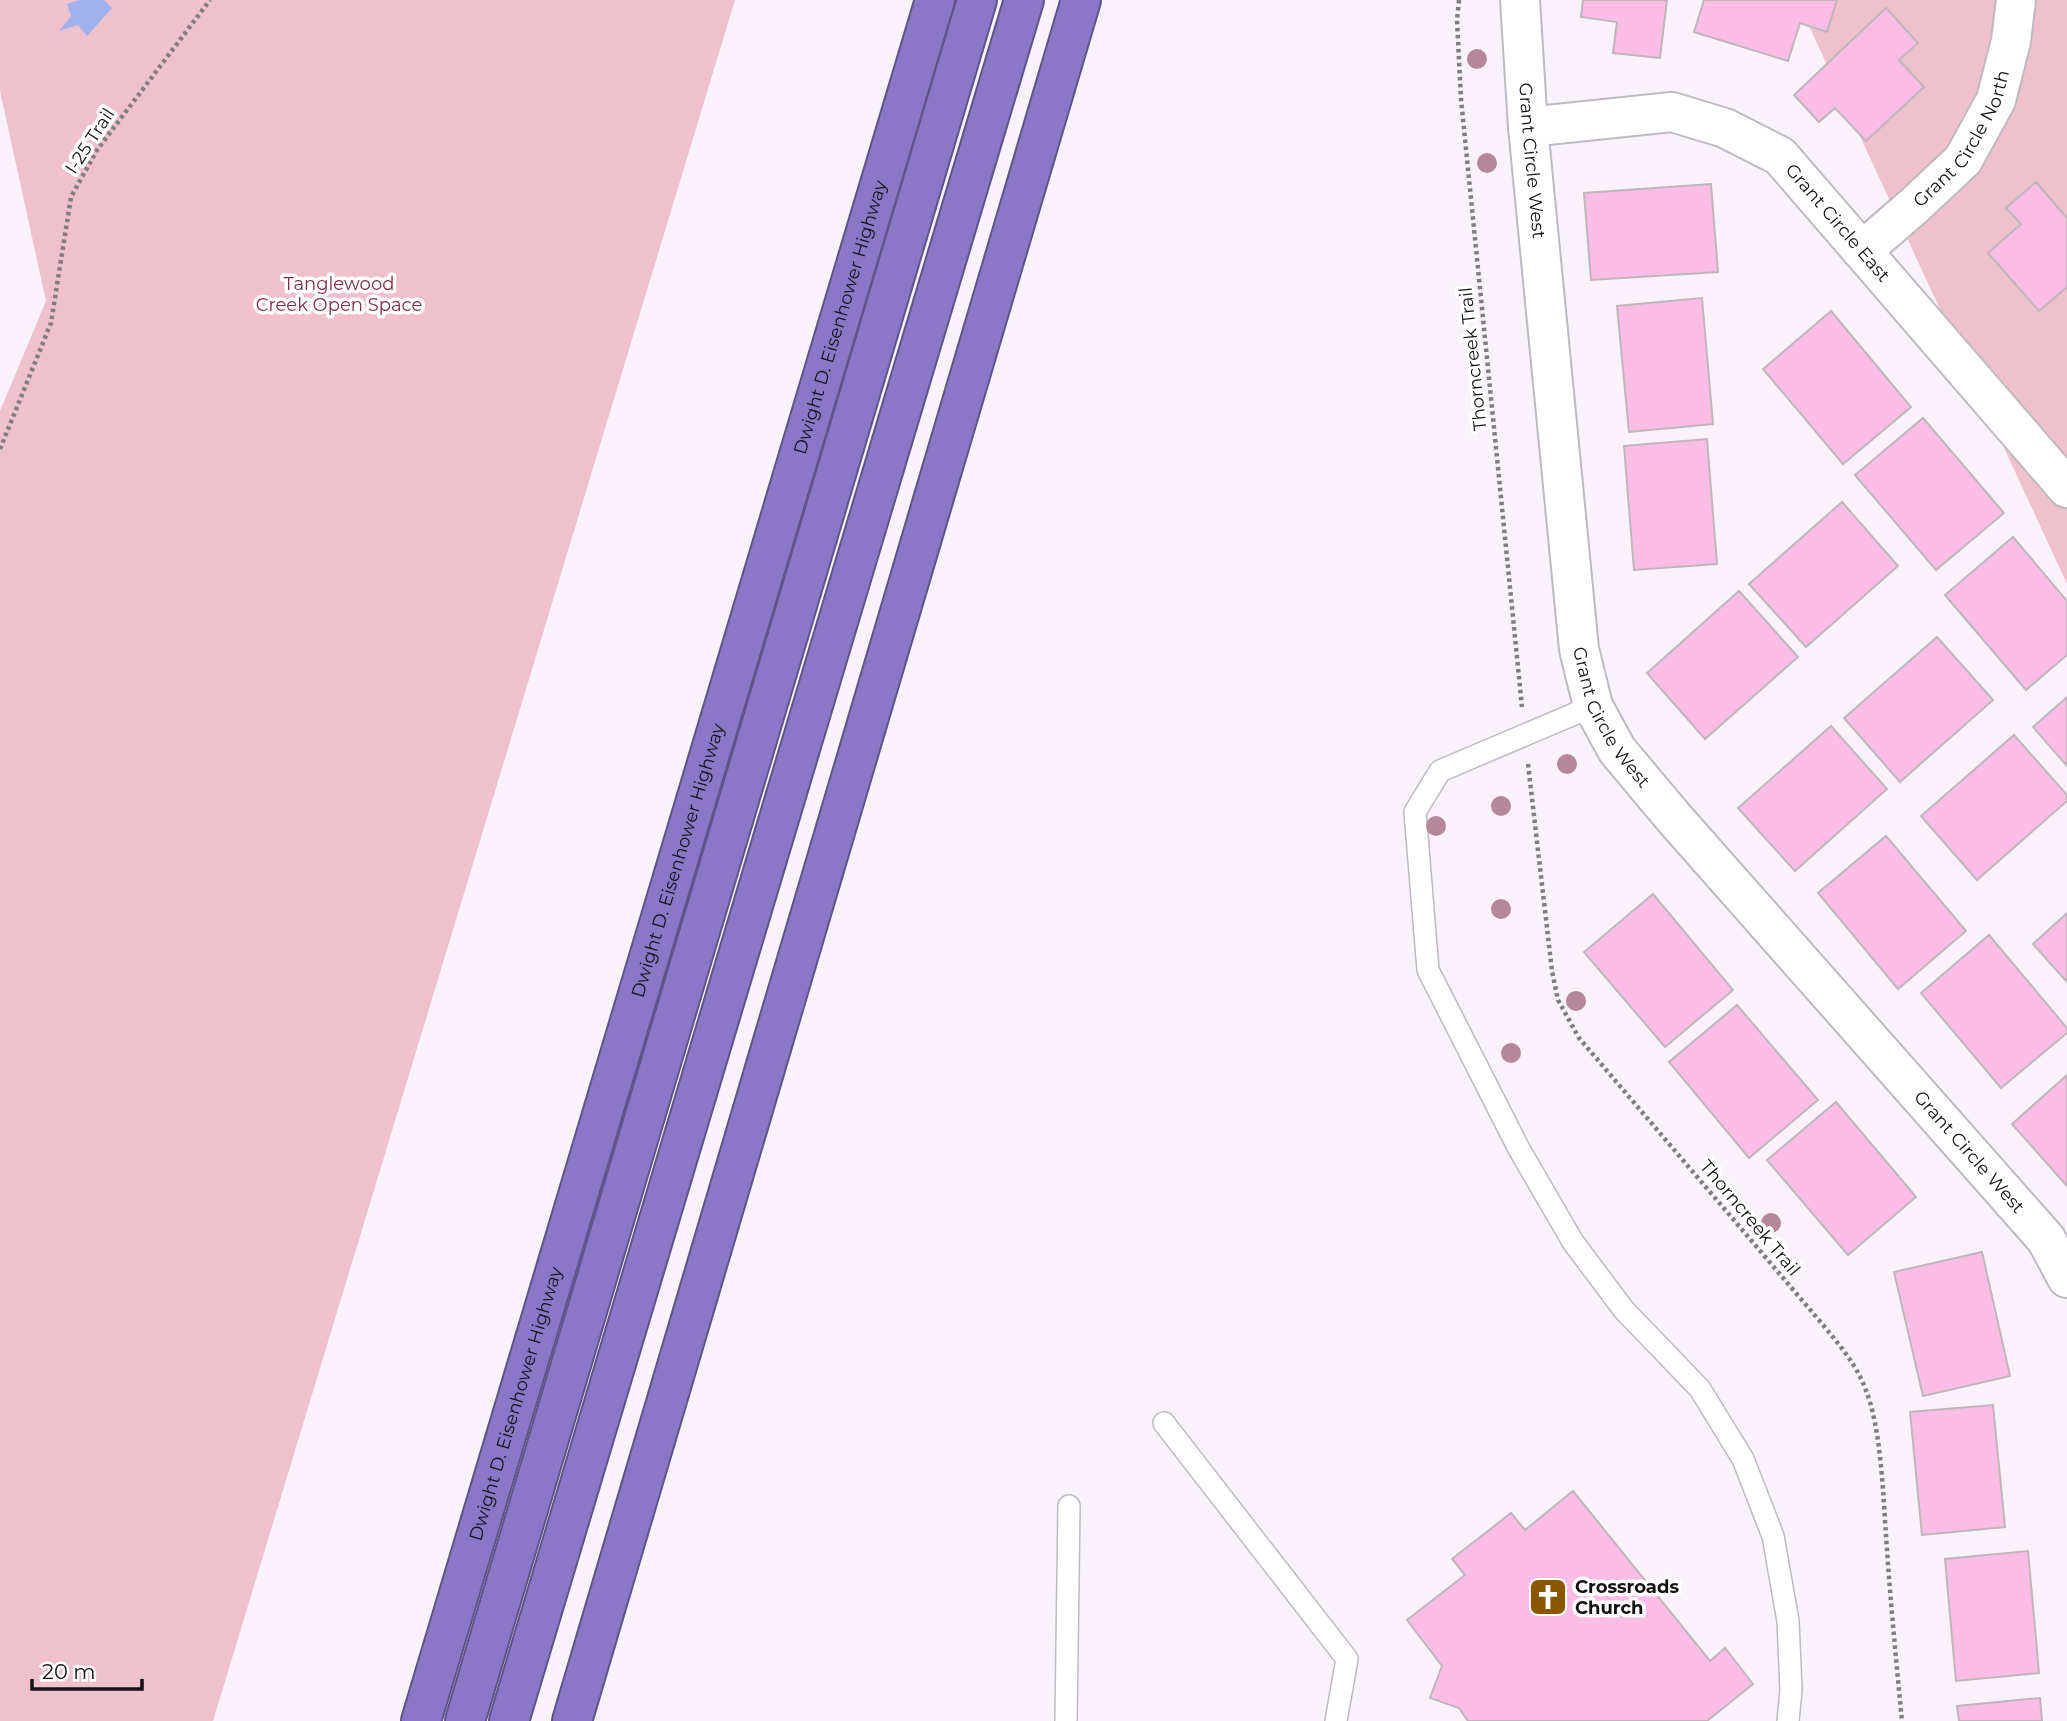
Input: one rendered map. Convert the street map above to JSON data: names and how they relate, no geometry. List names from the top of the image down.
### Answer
{
  "streets": {
    "highway": ["Dwight D. Eisenhower Highway"],
    "street": ["Grant Circle North", "Grant Circle West", "Grant Circle East"],
    "path": ["I-25 Trail", "Thorncreek Trail"]
  },
  "crossings": [
    ["Grant Circle North", "Grant Circle East"],
    ["Grant Circle West", "Grant Circle East"]
  ],
  "parks": ["Tanglewood Creek Open Space"],
  "places": {
    "church": ["Crossroads Church"]
  },
  "scale_bar": "20 m"
}
